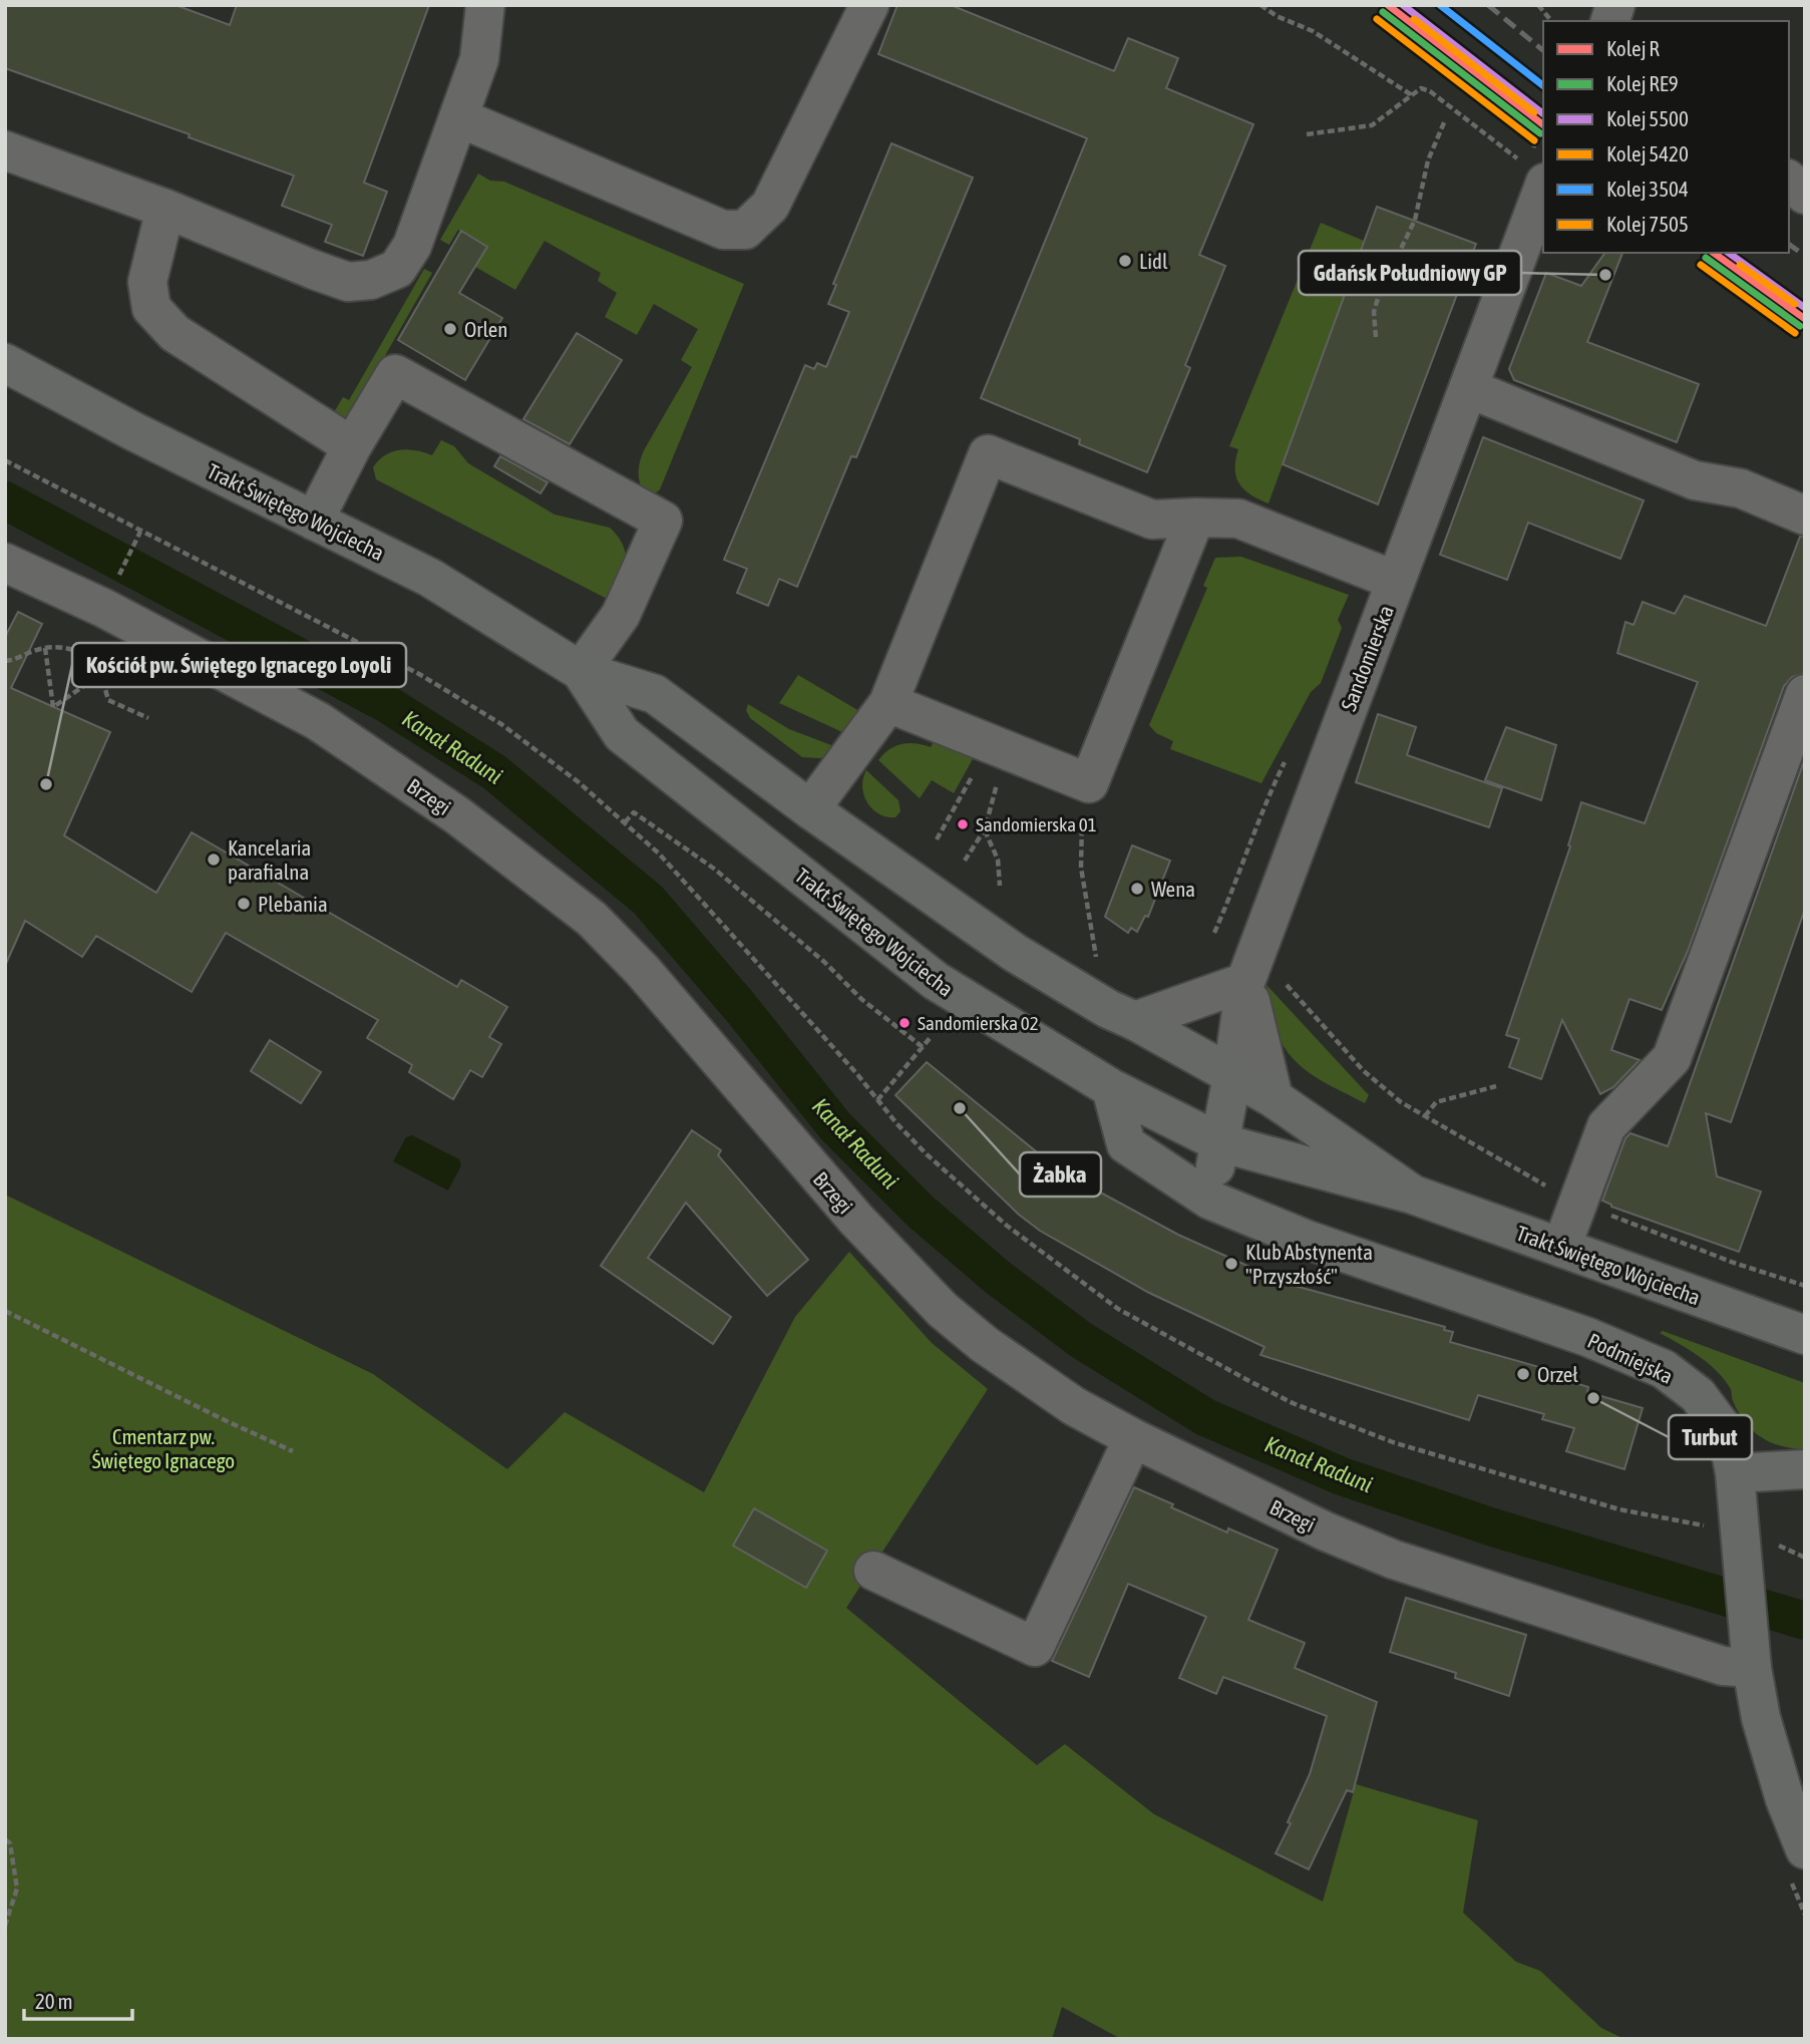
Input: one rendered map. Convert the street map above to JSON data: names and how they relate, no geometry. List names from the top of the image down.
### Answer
{
  "streets": {
    "main road": ["Trakt Świętego Wojciecha", "Sandomierska", "Podmiejska"],
    "street": ["Brzegi"]
  },
  "crossings": [
    ["Trakt Świętego Wojciecha", "Sandomierska"],
    ["Trakt Świętego Wojciecha", "Podmiejska"],
    ["Brzegi", "Podmiejska"]
  ],
  "water": ["Kanał Raduni"],
  "parks": ["Cmentarz pw. Świętego Ignacego"],
  "places": [
    "Lidl",
    "Gdańsk Południowy GP",
    "Orlen",
    "Kościół pw. Świętego Ignacego Loyoli",
    "Sandomierska 01",
    "Kancelaria parafialna",
    "Wena",
    "Plebania",
    "Sandomierska 02",
    "Żabka",
    "Klub Abstynenta \"Przyszłość\"",
    "Orzeł",
    "Turbut"
  ],
  "lines": [
    "rail line R",
    "rail line 5500",
    "rail line 3504",
    "rail line RE9",
    "rail line 5420",
    "rail line 7505"
  ],
  "legend": [
    "Kolej R",
    "Kolej RE9",
    "Kolej 5500",
    "Kolej 5420",
    "Kolej 3504",
    "Kolej 7505"
  ],
  "scale_bar": "20 m"
}
